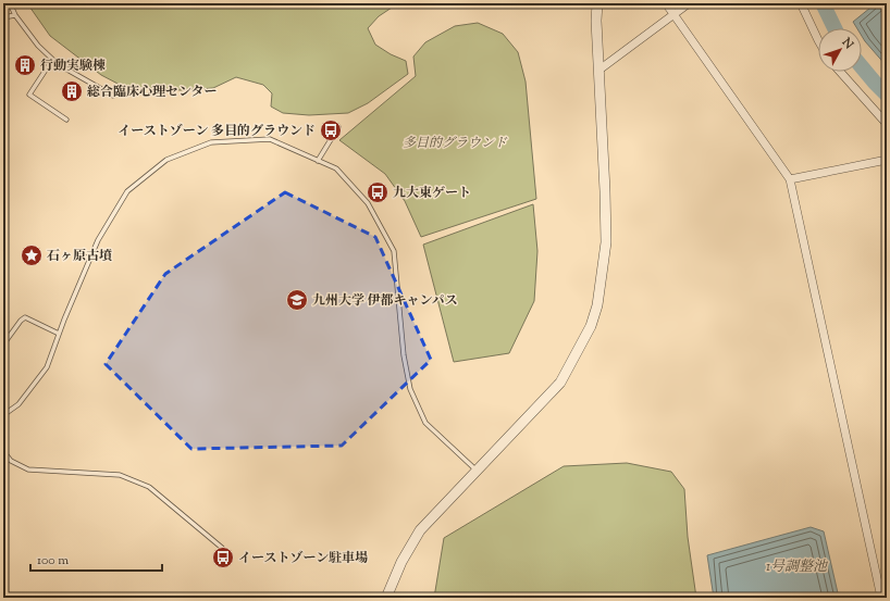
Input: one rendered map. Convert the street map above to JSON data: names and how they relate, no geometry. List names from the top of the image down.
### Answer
{
  "water": ["1号調整池"],
  "parks": ["多目的グラウンド"],
  "places": {
    "building": ["行動実験棟", "総合臨床心理センター"],
    "bus stop": ["イーストゾーン 多目的グラウンド", "九大東ゲート", "イーストゾーン駐車場"],
    "place": ["石ヶ原古墳"],
    "school or university": ["九州大学 伊都キャンパス"]
  },
  "scale_bar": "100 m",
  "north": "top right"
}
